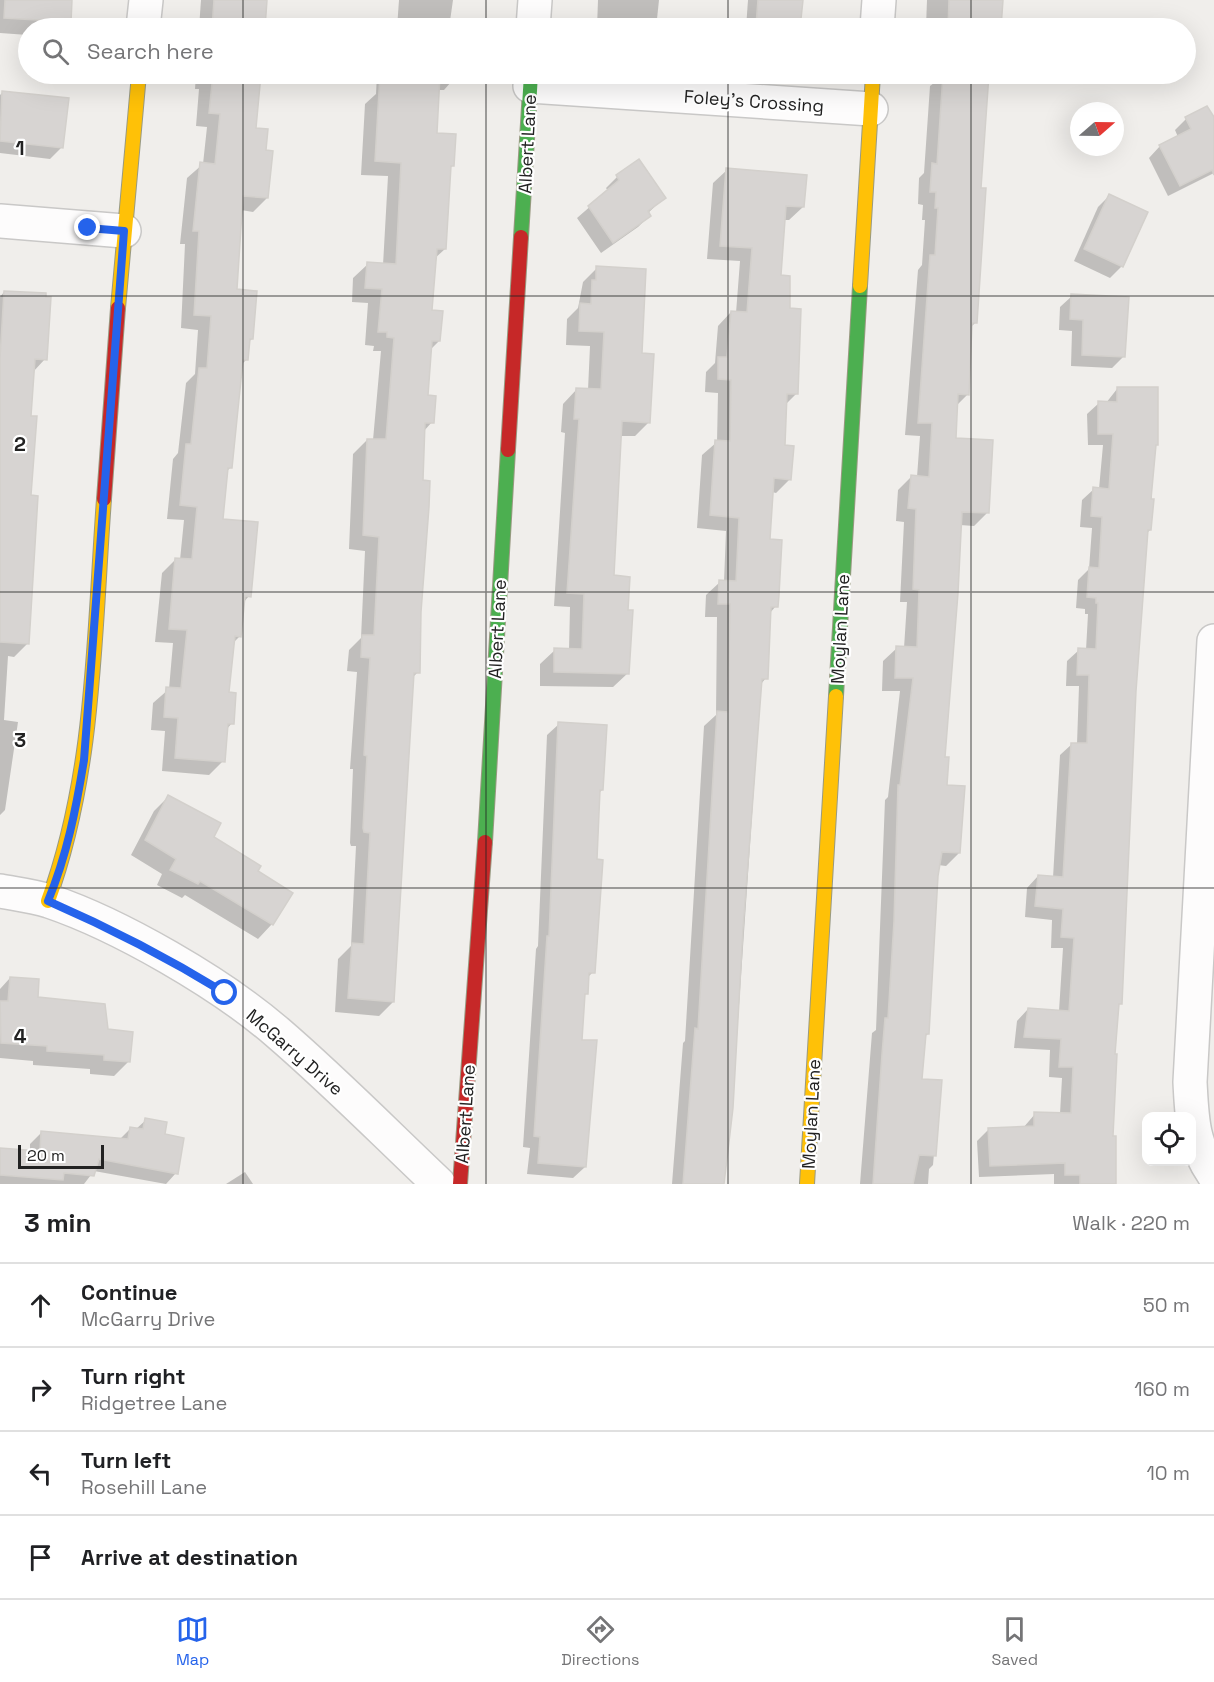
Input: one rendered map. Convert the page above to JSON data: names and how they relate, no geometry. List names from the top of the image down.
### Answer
{
  "streets": {
    "street": [
      "Foley's Crossing",
      "Albert Lane",
      "Moylan Lane",
      "McGarry Drive"
    ]
  },
  "crossings": [
    ["Foley's Crossing", "Moylan Lane"]
  ],
  "scale_bar": "20 m",
  "north": "right",
  "page": {
    "search": "Search here",
    "scale": "20 m",
    "heading": ["3 min", "Walk · 220 m"],
    "list": [
      ["Continue", "McGarry Drive", "50 m"],
      ["Turn right", "Ridgetree Lane", "160 m"],
      ["Turn left", "Rosehill Lane", "10 m"],
      "Arrive at destination"
    ],
    "nav": ["Map", "Directions", "Saved"]
  },
  "grid": {
    "rows": [
      "1",
      "2",
      "3",
      "4"
    ]
  }
}
